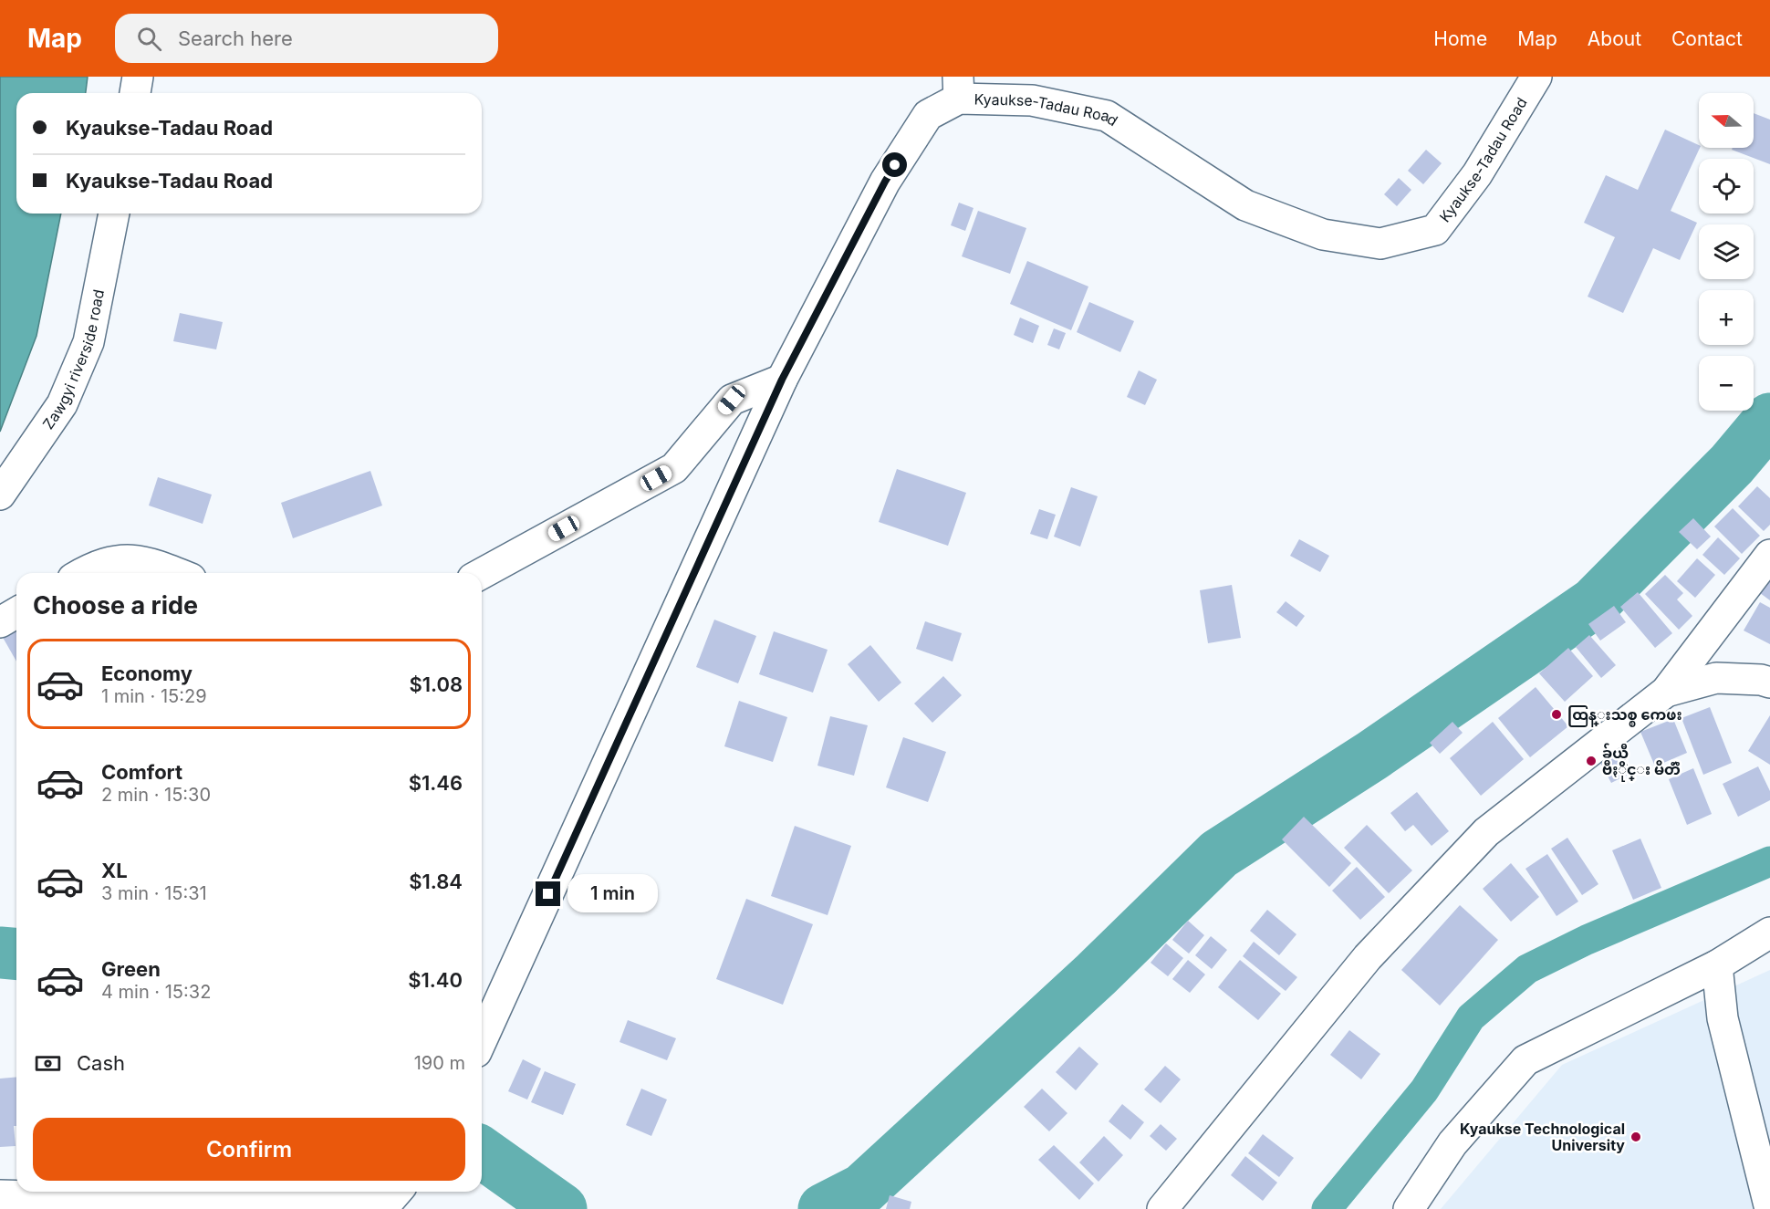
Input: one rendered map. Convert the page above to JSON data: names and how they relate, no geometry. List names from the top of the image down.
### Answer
{
  "streets": {
    "street": ["Kyaukse-Tadau Road", "Zawgyi riverside road"]
  },
  "places": ["ထြန္းသစ္စ ကေဖး", "ခ်ယ္ရီ ဗီႏိုင္း မိတၱဴ", "Kyaukse Technological University"],
  "north": "left",
  "page": {
    "header": "Map",
    "search": "Search here",
    "nav": [
      "Home",
      "Map",
      "About",
      "Contact"
    ],
    "map_buttons": ["+", "−"],
    "banner": ["Kyaukse-Tadau Road", "Kyaukse-Tadau Road"],
    "heading": "Choose a ride",
    "list": [
      {
        "name": "Economy",
        "note": "1 min · 15:29",
        "value": "$1.08"
      },
      {
        "name": "Comfort",
        "note": "2 min · 15:30",
        "value": "$1.46"
      },
      {
        "name": "XL",
        "note": "3 min · 15:31",
        "value": "$1.84"
      },
      {
        "name": "Green",
        "note": "4 min · 15:32",
        "value": "$1.40"
      }
    ],
    "bubble": "1 min",
    "pay": ["Cash", "190 m"],
    "buttons": "Confirm"
  }
}
